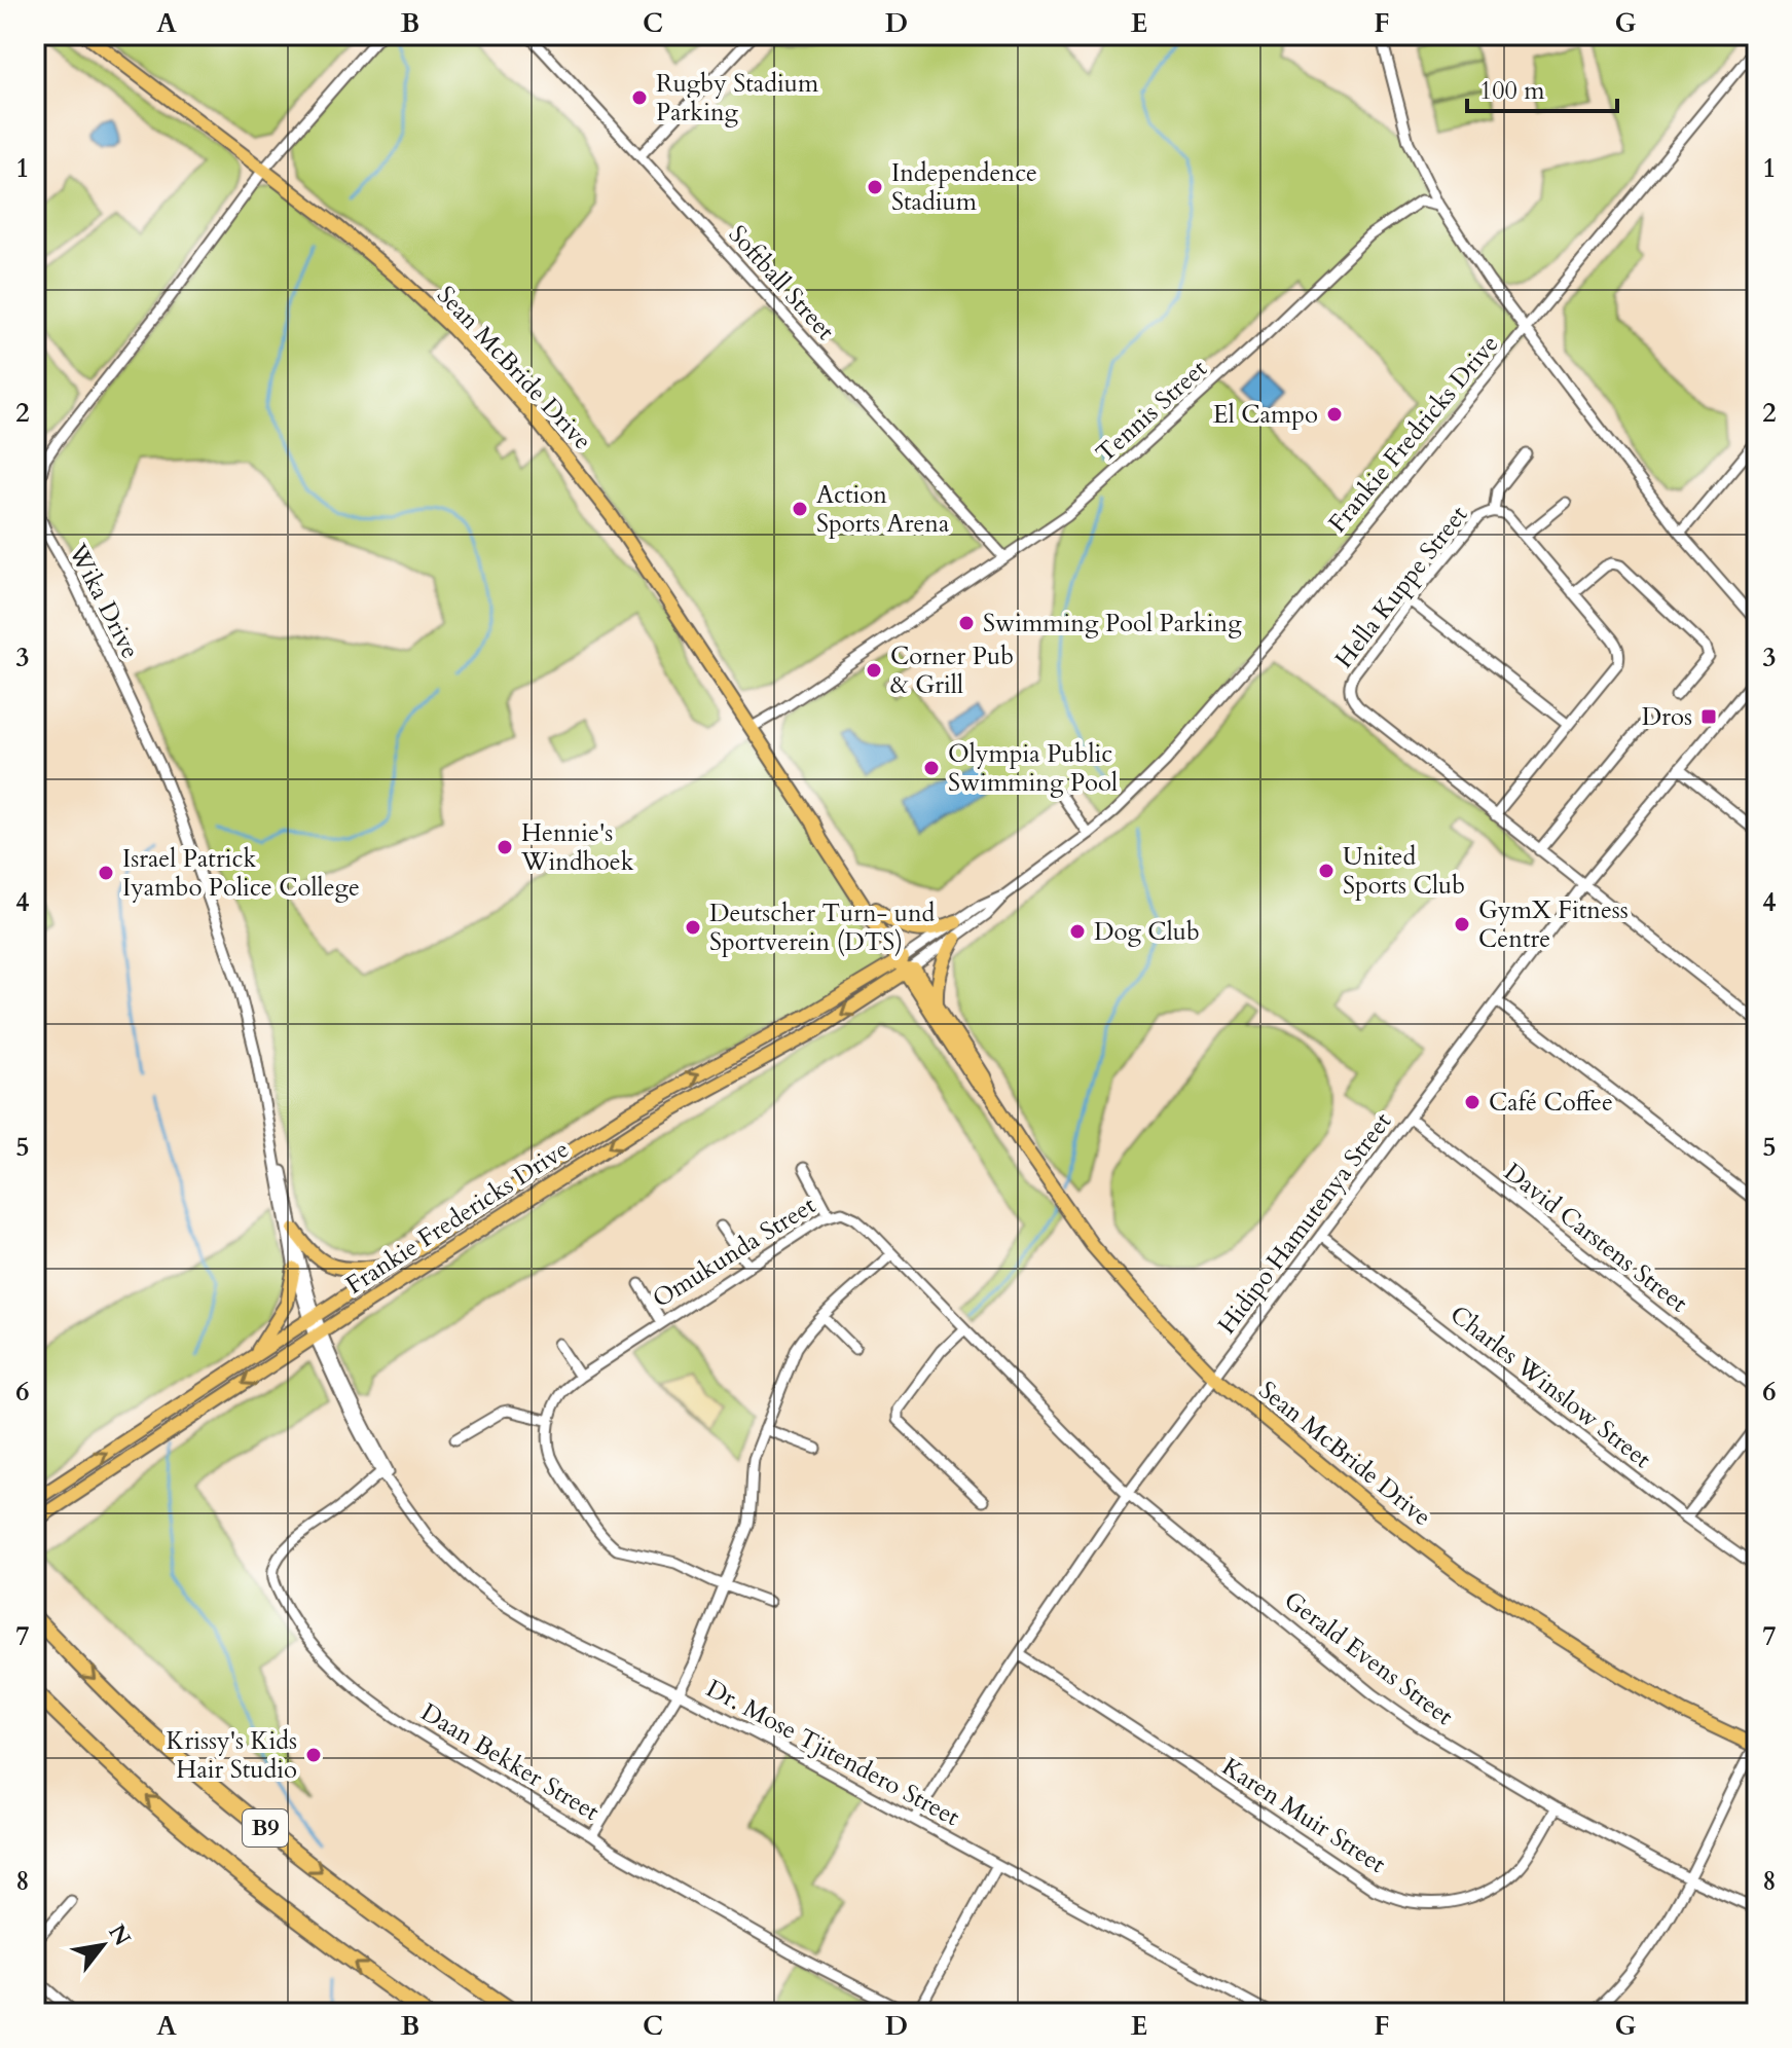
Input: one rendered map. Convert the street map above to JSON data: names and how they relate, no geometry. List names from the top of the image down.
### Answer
{
  "streets": {
    "highway": ["B9"],
    "main road": ["Sean McBride Drive", "Frankie Fredericks Drive"],
    "street": [
      "Softball Street",
      "Tennis Street",
      "Frankie Fredricks Drive",
      "Hella Kuppe Street",
      "Wika Drive",
      "Hidipo Hamutenya Street",
      "David Carstens Street",
      "Omukunda Street",
      "Charles Winslow Street",
      "Gerald Evens Street",
      "Dr. Mose Tjitendero Street",
      "Daan Bekker Street",
      "Karen Muir Street"
    ]
  },
  "crossings": [
    ["Softball Street", "Tennis Street"],
    ["Sean McBride Drive", "Tennis Street"],
    ["Sean McBride Drive", "Frankie Fredricks Drive"],
    ["Sean McBride Drive", "Wika Drive"],
    ["Sean McBride Drive", "Frankie Fredericks Drive"],
    ["Sean McBride Drive", "Hidipo Hamutenya Street"],
    ["Frankie Fredricks Drive", "Frankie Fredericks Drive"],
    ["Hella Kuppe Street", "Hidipo Hamutenya Street"],
    ["Wika Drive", "Frankie Fredericks Drive"],
    ["Wika Drive", "Dr. Mose Tjitendero Street"],
    ["Frankie Fredericks Drive", "Dr. Mose Tjitendero Street"],
    ["Hidipo Hamutenya Street", "David Carstens Street"],
    ["Hidipo Hamutenya Street", "Omukunda Street"],
    ["Hidipo Hamutenya Street", "Charles Winslow Street"],
    ["Hidipo Hamutenya Street", "Gerald Evens Street"],
    ["Hidipo Hamutenya Street", "Dr. Mose Tjitendero Street"],
    ["Hidipo Hamutenya Street", "Karen Muir Street"],
    ["Omukunda Street", "Gerald Evens Street"],
    ["Gerald Evens Street", "Karen Muir Street"],
    ["Dr. Mose Tjitendero Street", "Daan Bekker Street"]
  ],
  "places": {
    "other": [
      "Rugby Stadium Parking",
      "Independence Stadium",
      "El Campo",
      "Action Sports Arena",
      "Swimming Pool Parking",
      "Corner Pub & Grill",
      "Olympia Public Swimming Pool",
      "Hennie's Windhoek",
      "United Sports Club",
      "Israel Patrick Iyambo Police College",
      "GymX Fitness Centre",
      "Deutscher Turn- und Sportverein (DTS)",
      "Dog Club",
      "Café Coffee",
      "Krissy's Kids Hair Studio"
    ],
    "transit": ["Dros"]
  },
  "scale_bar": "100 m",
  "north": "top right",
  "grid": {
    "columns": [
      "A",
      "B",
      "C",
      "D",
      "E",
      "F",
      "G"
    ],
    "rows": [
      "1",
      "2",
      "3",
      "4",
      "5",
      "6",
      "7",
      "8"
    ]
  }
}
